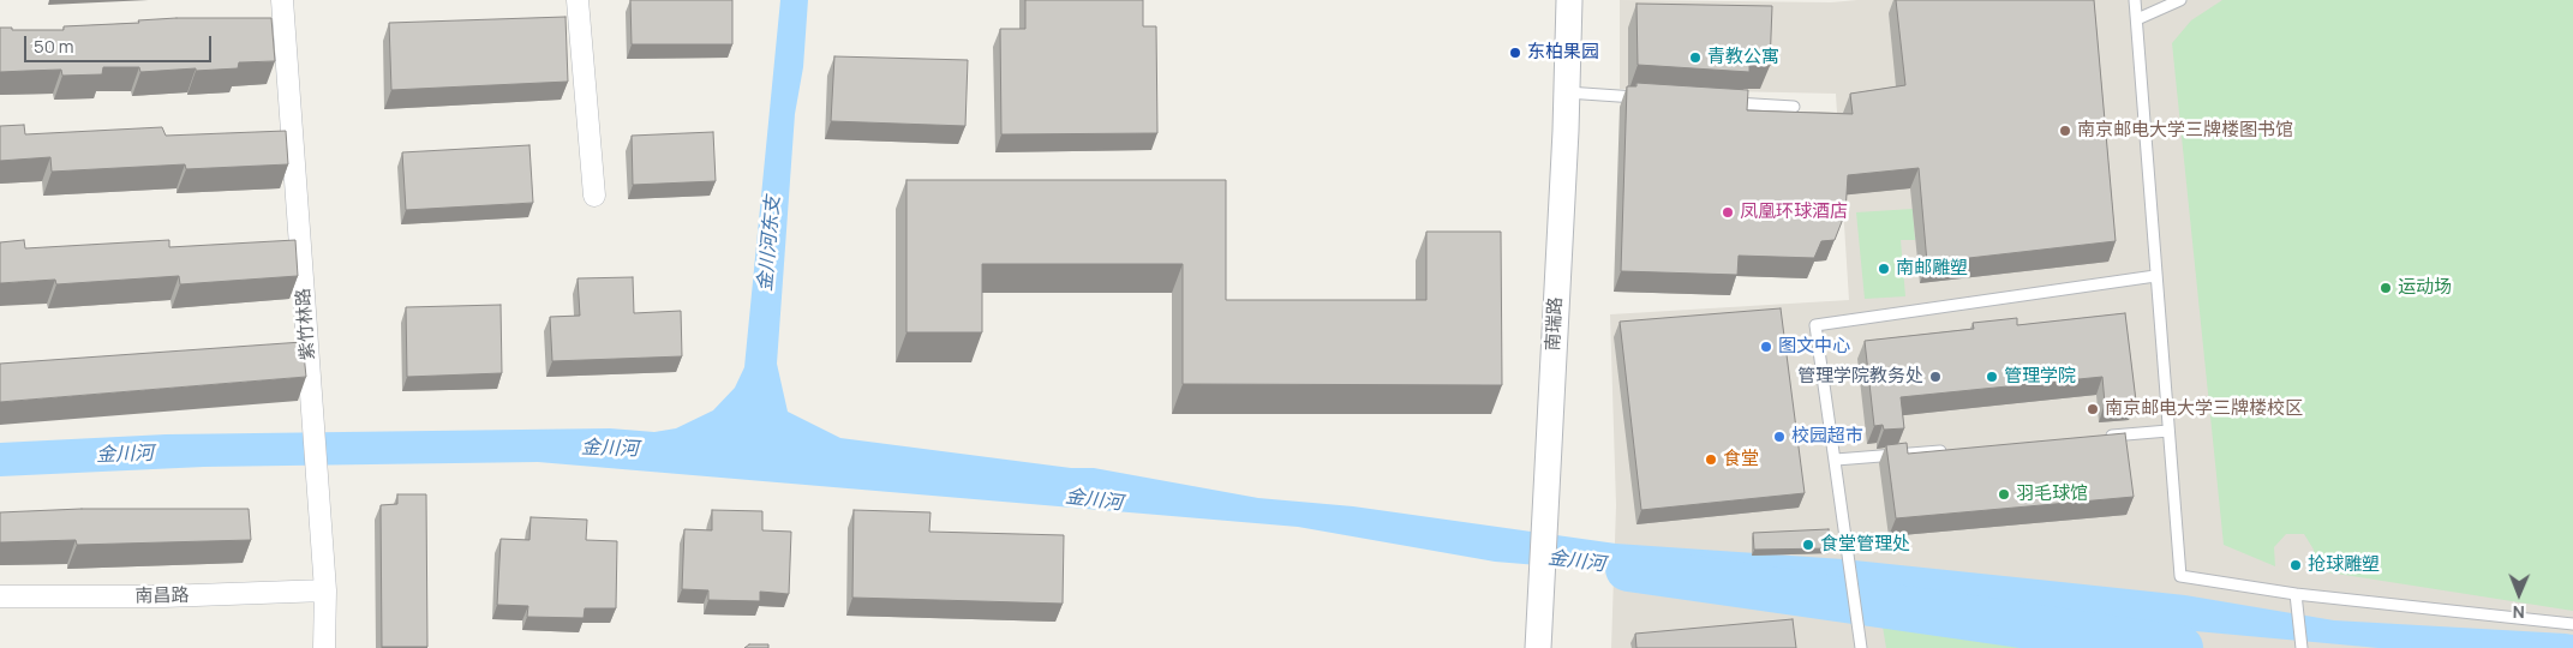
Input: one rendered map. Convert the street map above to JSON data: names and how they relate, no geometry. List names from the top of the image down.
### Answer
{
  "streets": {
    "street": ["紫竹林路", "南瑞路", "南昌路"]
  },
  "crossings": [
    ["紫竹林路", "南昌路"]
  ],
  "water": ["金川河东支", "金川河"],
  "places": [
    "东柏果园",
    "青教公寓",
    "南京邮电大学三牌楼图书馆",
    "凤凰环球酒店",
    "南邮雕塑",
    "运动场",
    "图文中心",
    "管理学院教务处",
    "管理学院",
    "南京邮电大学三牌楼校区",
    "校园超市",
    "食堂",
    "羽毛球馆",
    "食堂管理处",
    "抢球雕塑"
  ],
  "scale_bar": "50 m",
  "north": "bottom"
}
